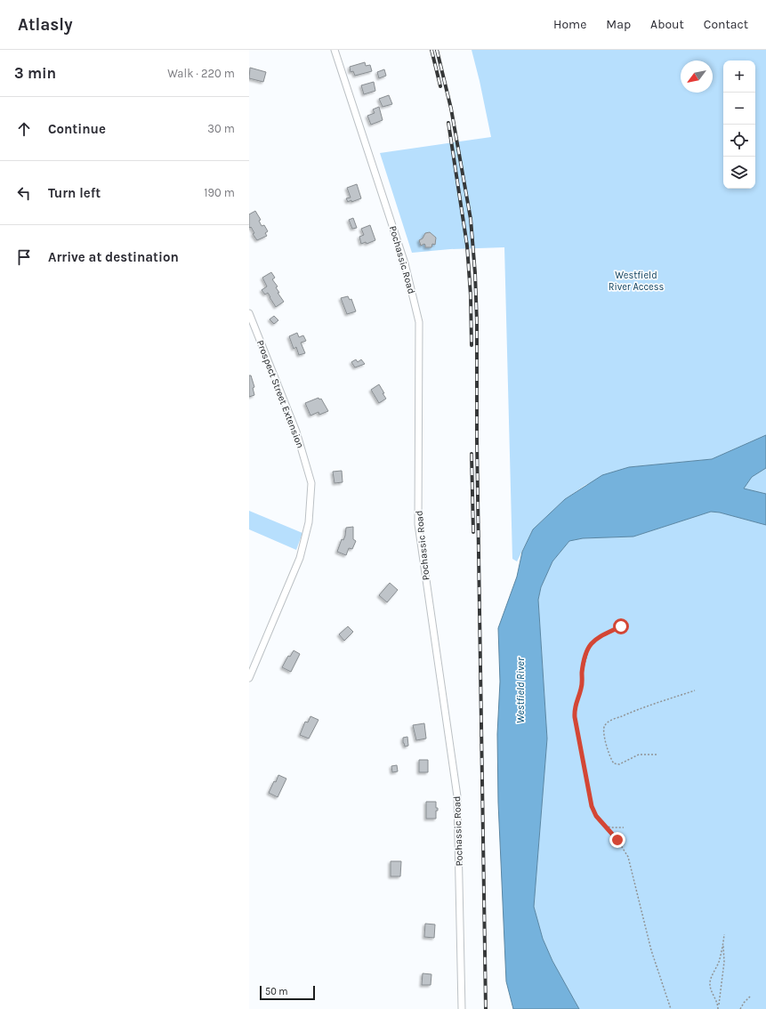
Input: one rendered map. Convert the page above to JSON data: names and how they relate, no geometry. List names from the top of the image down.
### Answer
{
  "streets": {
    "street": ["Pochassic Road", "Prospect Street Extension"]
  },
  "water": ["Westfield River"],
  "parks": ["Westfield River Access"],
  "scale_bar": "50 m",
  "north": "bottom left",
  "page": {
    "header": "Atlasly",
    "nav": [
      "Home",
      "Map",
      "About",
      "Contact"
    ],
    "heading": ["3 min", "Walk · 220 m"],
    "map_buttons": ["+", "−"],
    "list": [
      ["Continue", "30 m"],
      ["Turn left", "190 m"],
      "Arrive at destination"
    ],
    "scale": "50 m"
  }
}
